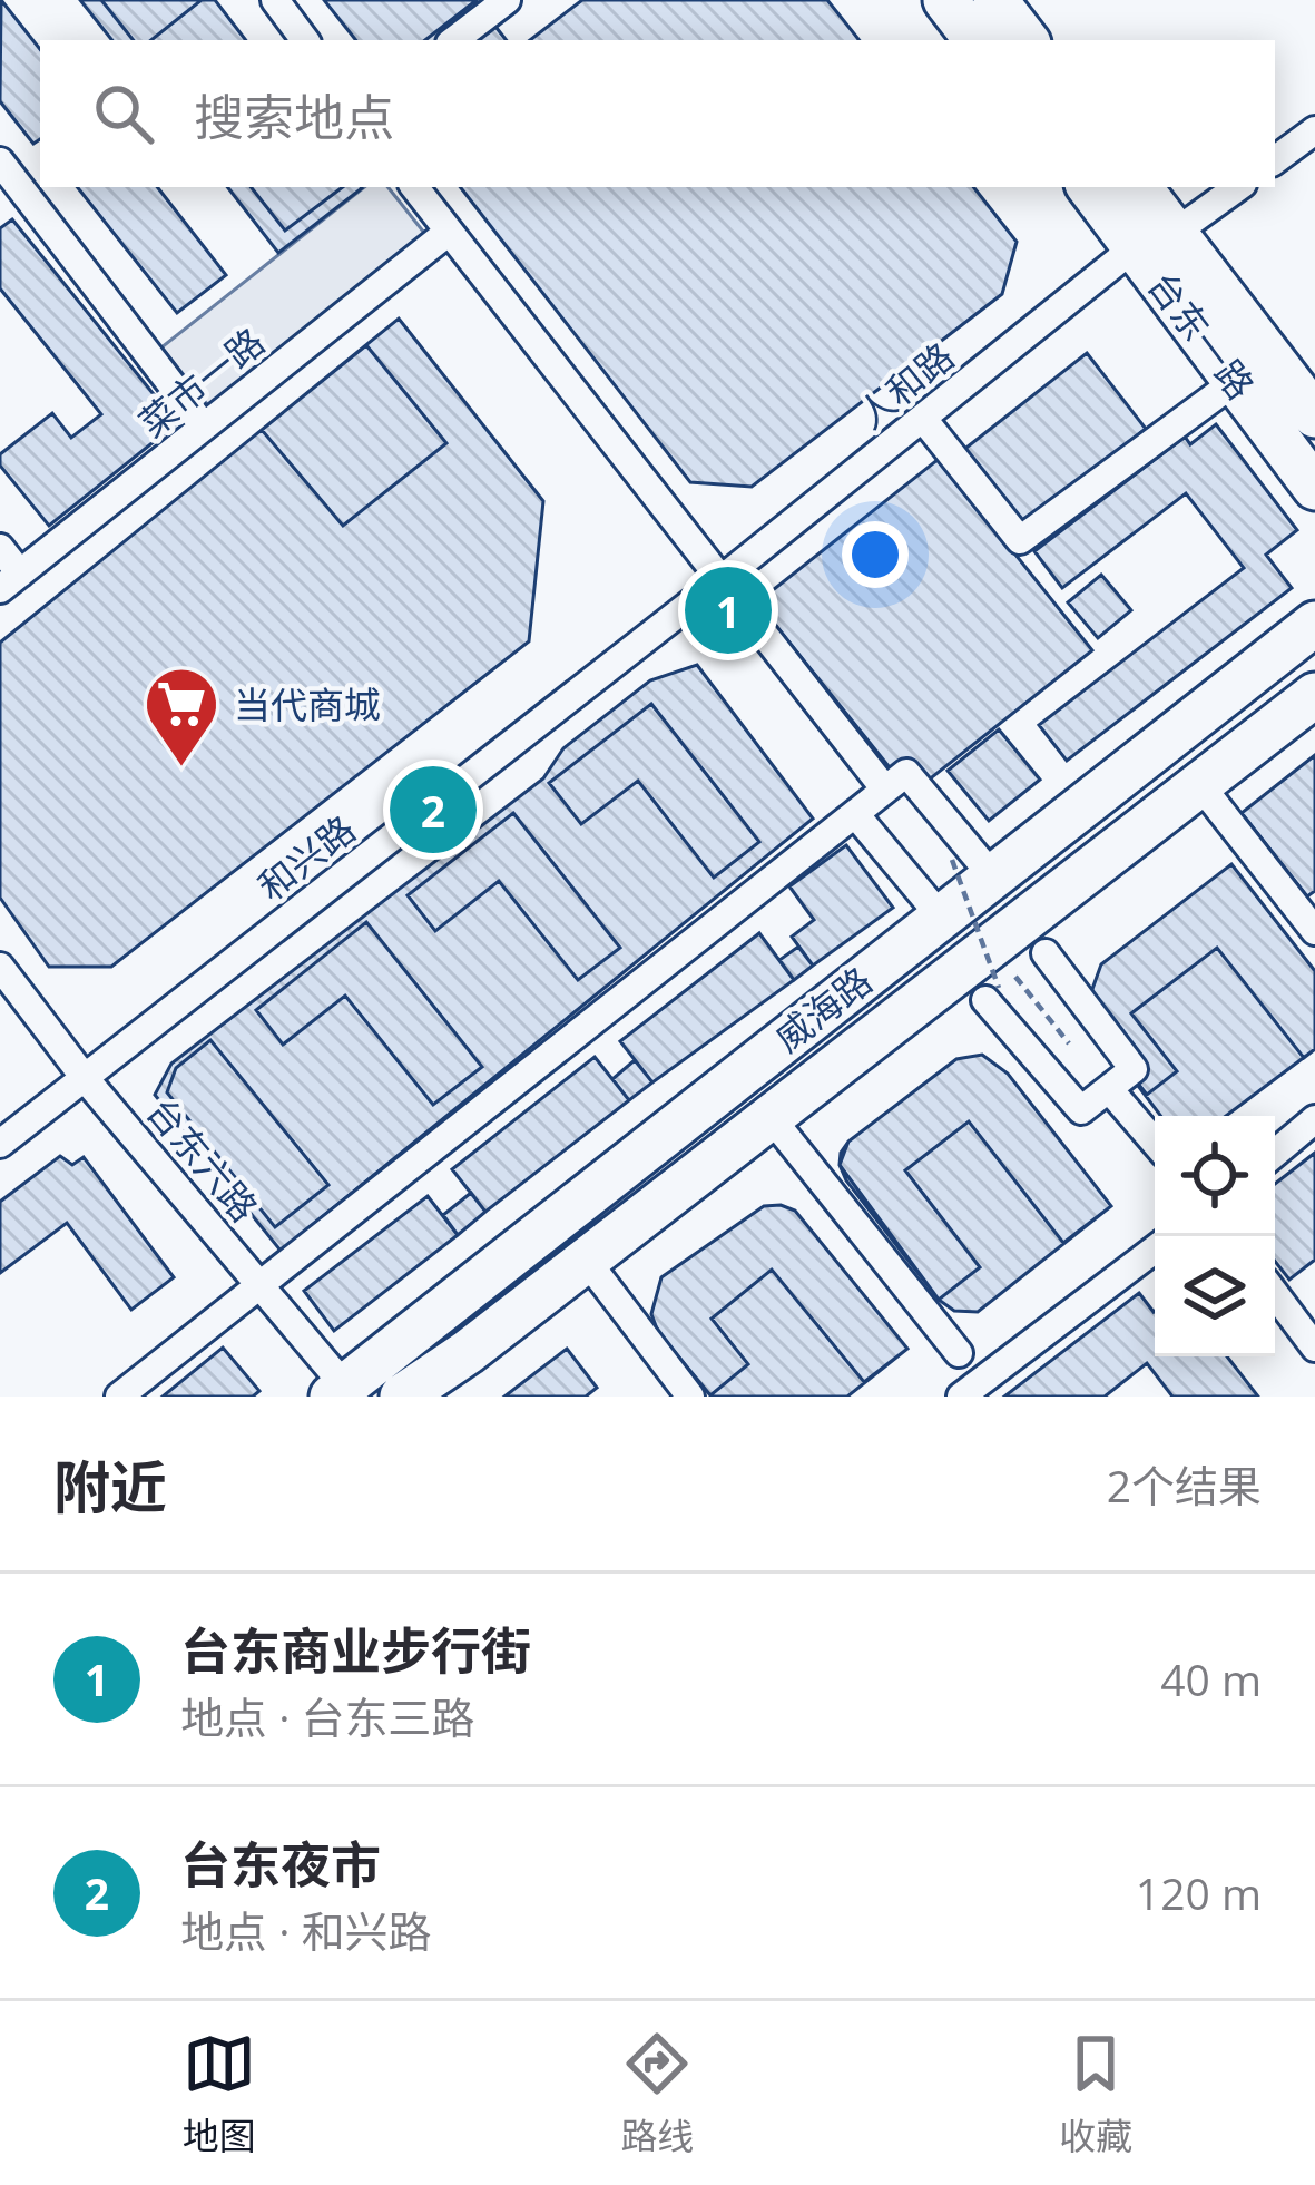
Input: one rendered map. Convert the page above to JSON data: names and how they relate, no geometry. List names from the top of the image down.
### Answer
{
  "streets": {
    "main road": ["台东一路", "威海路"],
    "street": [
      "菜市一路",
      "人和路",
      "和兴路",
      "台东六路"
    ]
  },
  "crossings": [
    ["台东一路", "人和路"],
    ["人和路", "和兴路"],
    ["和兴路", "台东六路"],
    ["威海路", "台东六路"]
  ],
  "places": {
    "supermarket": ["当代商城"]
  },
  "page": {
    "search": "搜索地点",
    "pins": ["1", "2"],
    "heading": ["附近", "2个结果"],
    "list": [
      {
        "mark": "1",
        "name": "台东商业步行街",
        "note": "地点 · 台东三路",
        "value": "40 m"
      },
      {
        "mark": "2",
        "name": "台东夜市",
        "note": "地点 · 和兴路",
        "value": "120 m"
      }
    ],
    "nav": ["地图", "路线", "收藏"]
  }
}
